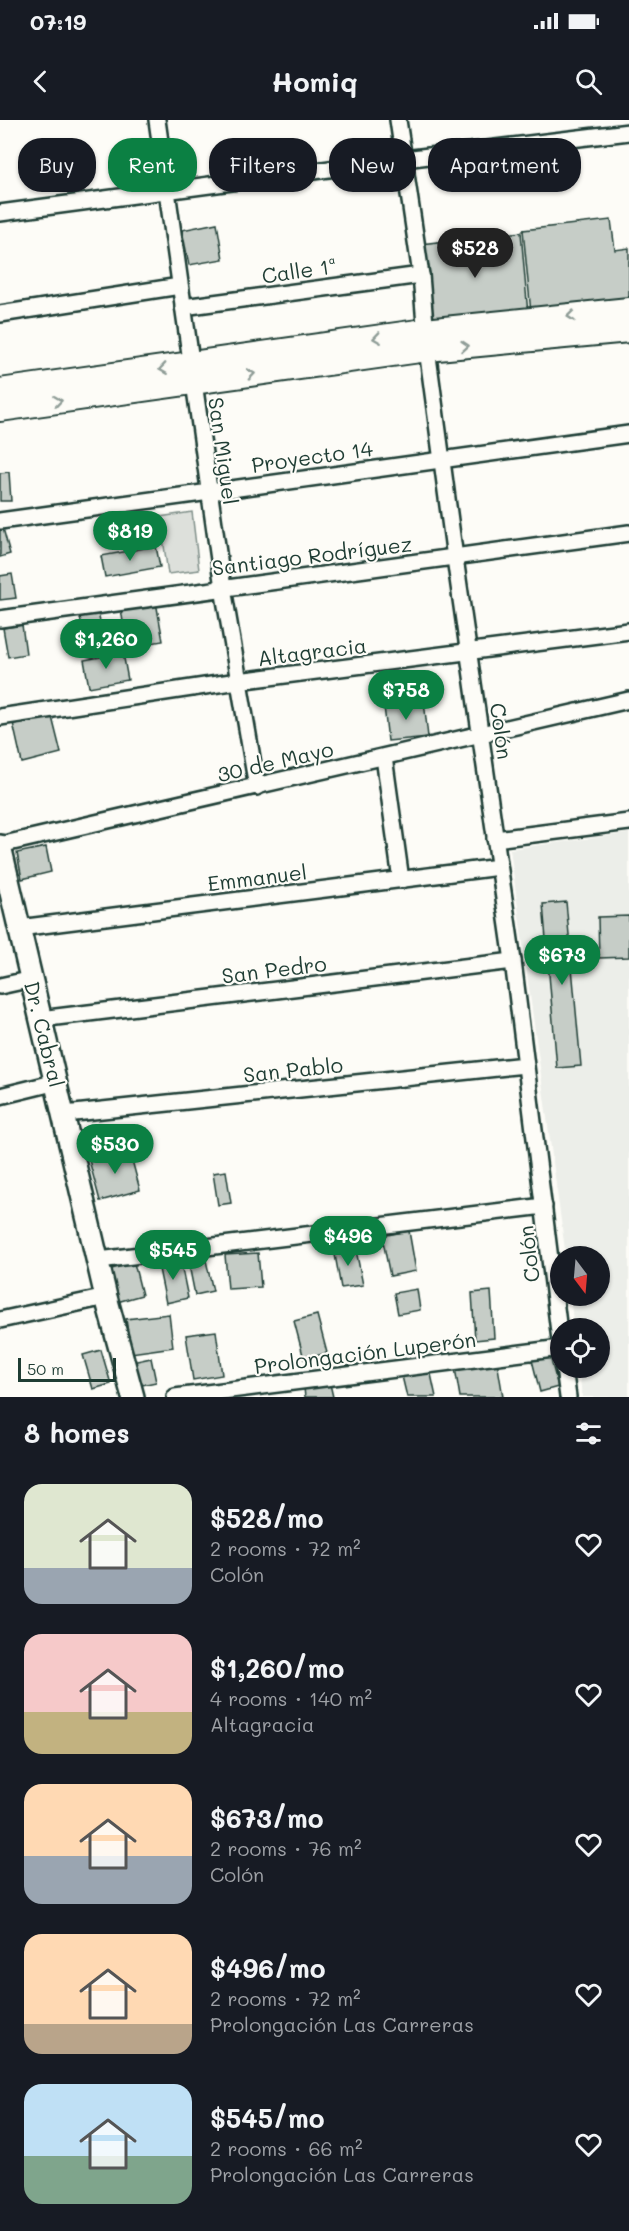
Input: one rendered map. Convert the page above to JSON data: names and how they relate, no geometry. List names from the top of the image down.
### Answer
{
  "streets": {
    "street": [
      "Calle 1ª",
      "San Miguel",
      "Proyecto 14",
      "Santiago Rodríguez",
      "Altagracia",
      "Colón",
      "30 de Mayo",
      "Emmanuel",
      "San Pedro",
      "Dr. Cabral",
      "San Pablo",
      "Prolongación Luperón"
    ]
  },
  "crossings": [
    ["Calle 1ª", "San Miguel"],
    ["Calle 1ª", "Colón"],
    ["San Miguel", "Proyecto 14"],
    ["San Miguel", "Santiago Rodríguez"],
    ["San Miguel", "Altagracia"],
    ["San Miguel", "30 de Mayo"],
    ["Proyecto 14", "Colón"],
    ["Santiago Rodríguez", "Colón"],
    ["Altagracia", "Colón"],
    ["Colón", "30 de Mayo"],
    ["Colón", "Emmanuel"],
    ["Colón", "San Pedro"],
    ["Colón", "San Pablo"],
    ["30 de Mayo", "Dr. Cabral"],
    ["Emmanuel", "Dr. Cabral"],
    ["San Pedro", "Dr. Cabral"],
    ["Dr. Cabral", "San Pablo"]
  ],
  "scale_bar": "50 m",
  "north": "bottom",
  "page": {
    "status": "07:19",
    "header": "Homiq",
    "chip": [
      "Buy",
      "Rent",
      "Filters",
      "New",
      "Apartment"
    ],
    "price": [
      "$528",
      "$819",
      "$1,260",
      "$758",
      "$673",
      "$530",
      "$496",
      "$545"
    ],
    "scale": "50 m",
    "heading": "8 homes",
    "list": [
      {
        "name": "$528/mo",
        "note": "2 rooms · 72 m² · Colón"
      },
      {
        "name": "$1,260/mo",
        "note": "4 rooms · 140 m² · Altagracia"
      },
      {
        "name": "$673/mo",
        "note": "2 rooms · 76 m² · Colón"
      },
      {
        "name": "$496/mo",
        "note": "2 rooms · 72 m² · Prolongación Las Carreras"
      },
      {
        "name": "$545/mo",
        "note": "2 rooms · 66 m² · Prolongación Las Carreras"
      }
    ]
  }
}
